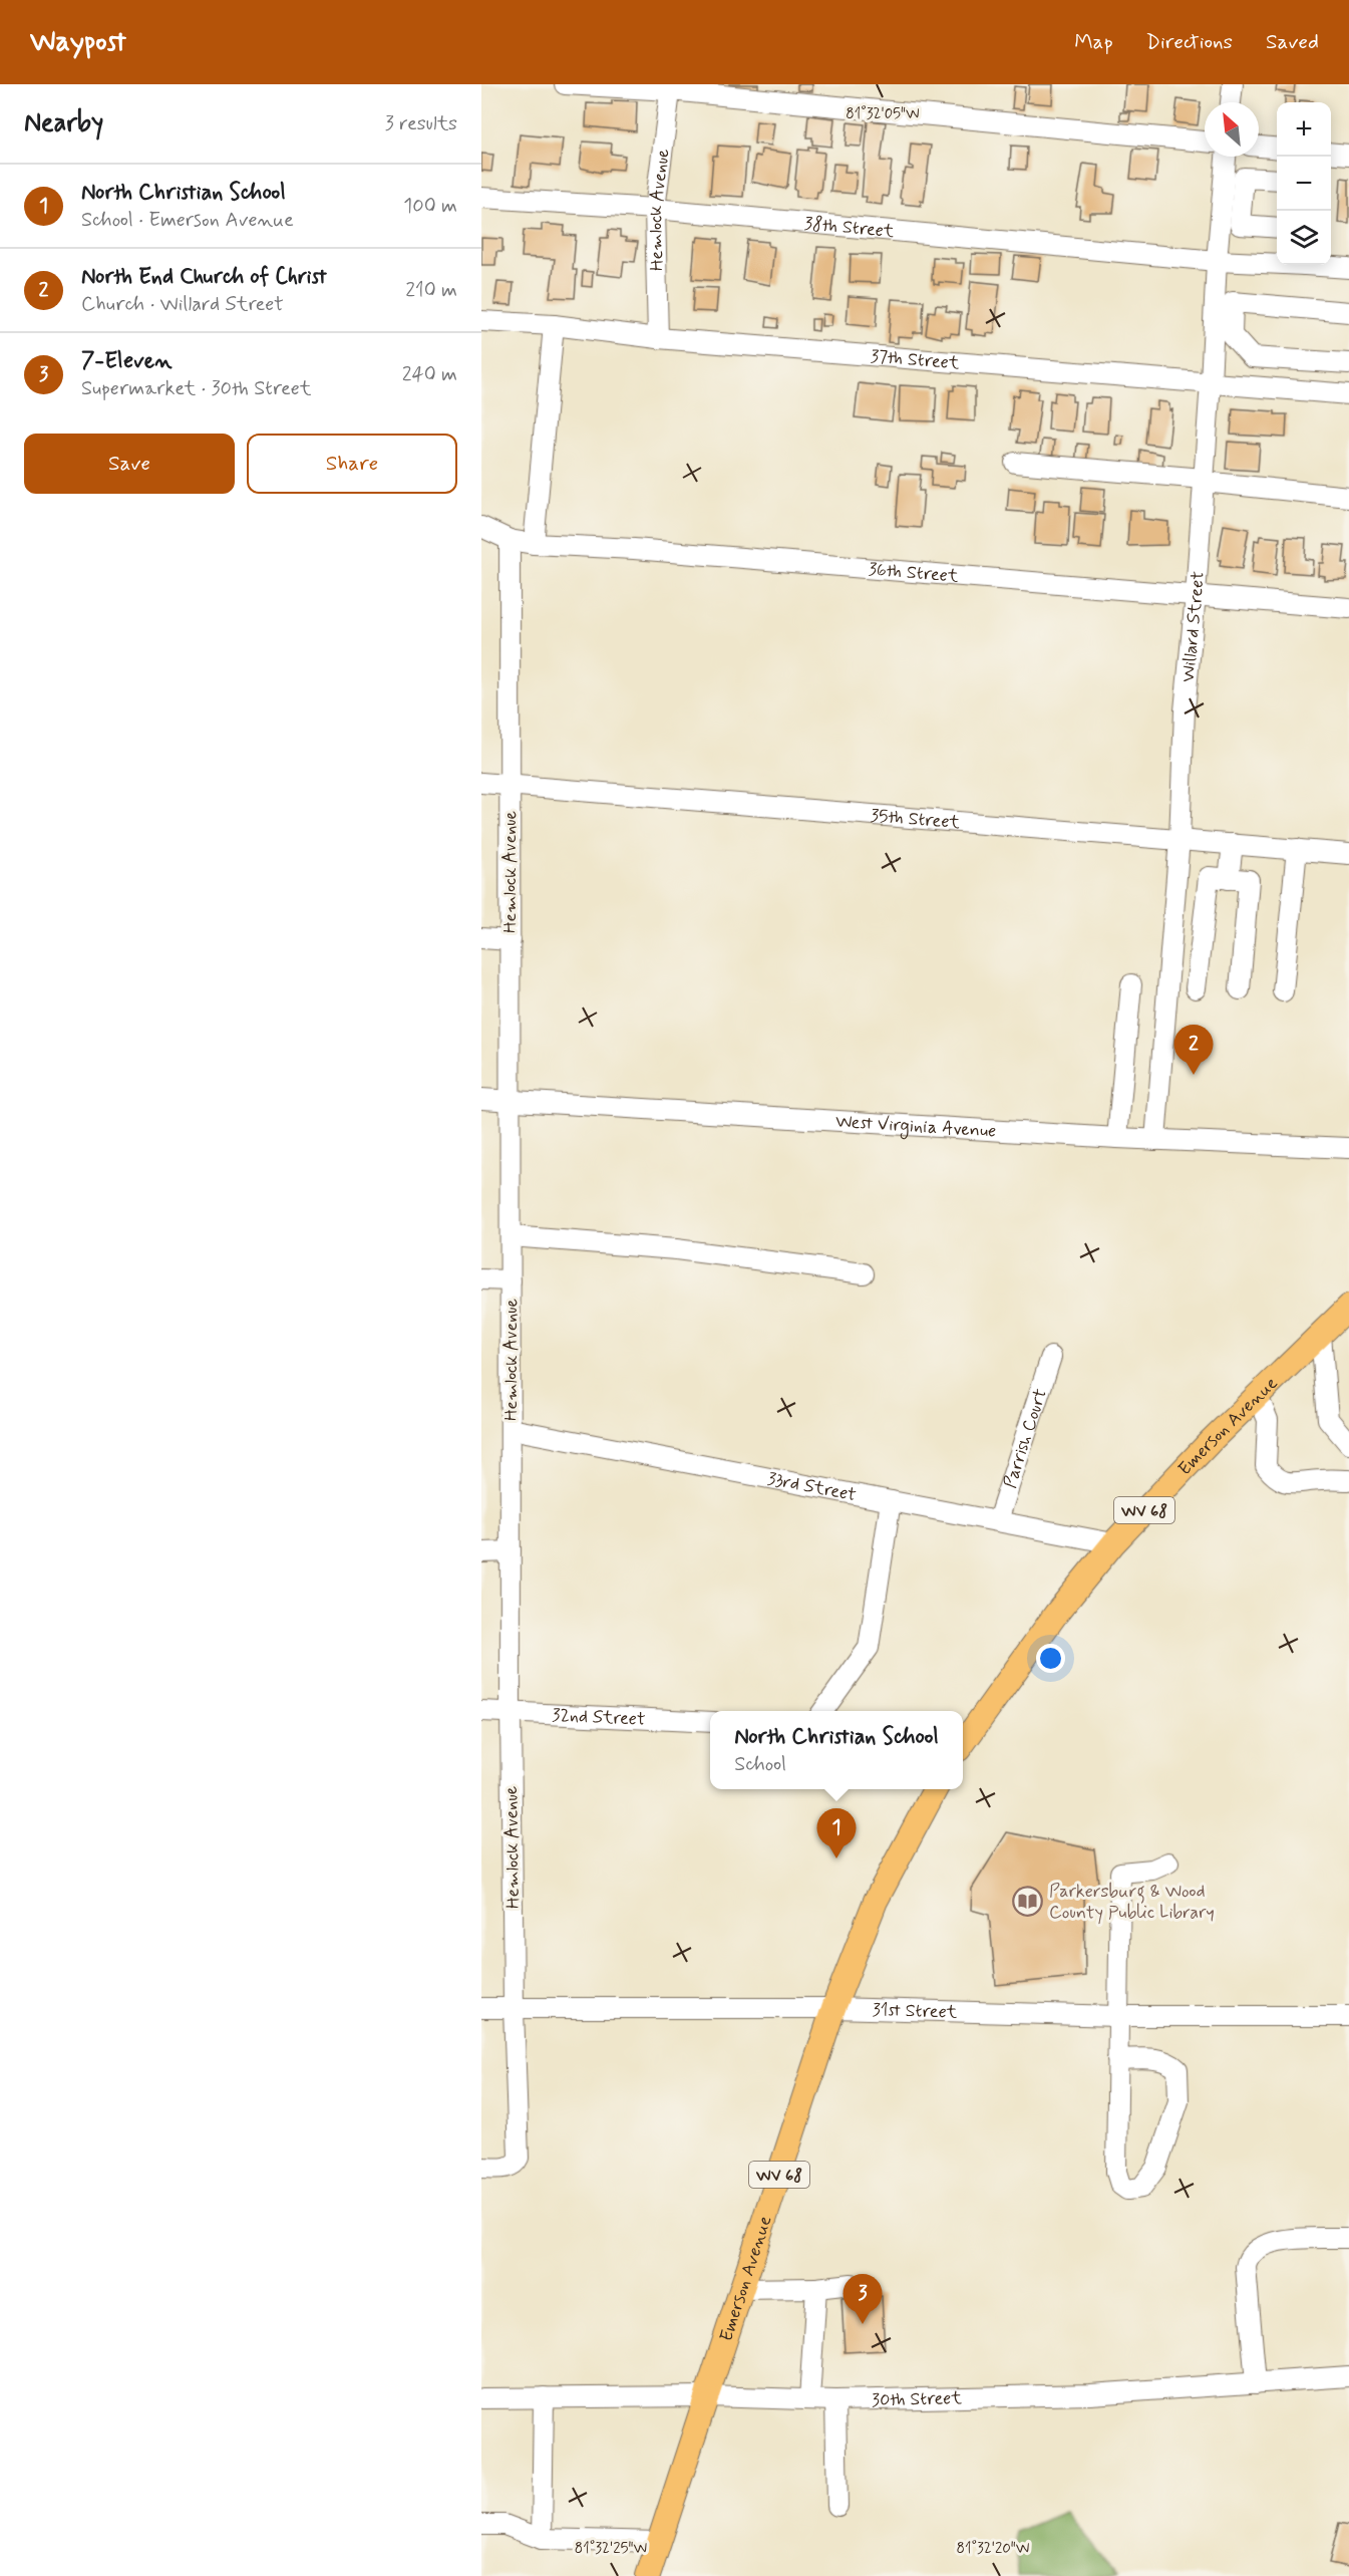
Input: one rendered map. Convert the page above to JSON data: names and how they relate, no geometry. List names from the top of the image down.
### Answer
{
  "streets": {
    "main road": ["Emerson Avenue", "WV 68"],
    "street": [
      "Hemlock Avenue",
      "38th Street",
      "37th Street",
      "36th Street",
      "Willard Street",
      "35th Street",
      "West Virginia Avenue",
      "Parrish Court",
      "33rd Street",
      "32nd Street",
      "31st Street",
      "30th Street"
    ]
  },
  "crossings": [
    ["Hemlock Avenue", "38th Street"],
    ["Hemlock Avenue", "37th Street"],
    ["Hemlock Avenue", "36th Street"],
    ["Hemlock Avenue", "35th Street"],
    ["Hemlock Avenue", "West Virginia Avenue"],
    ["Hemlock Avenue", "33rd Street"],
    ["Hemlock Avenue", "32nd Street"],
    ["Hemlock Avenue", "31st Street"],
    ["38th Street", "Willard Street"],
    ["37th Street", "Willard Street"],
    ["36th Street", "Willard Street"],
    ["Willard Street", "35th Street"],
    ["Willard Street", "West Virginia Avenue"],
    ["Emerson Avenue", "33rd Street"],
    ["Emerson Avenue", "31st Street"],
    ["Emerson Avenue", "30th Street"],
    ["Parrish Court", "33rd Street"]
  ],
  "places": {
    "library": ["Parkersburg & Wood County Public Library"]
  },
  "north": "top left",
  "page": {
    "header": "Waypost",
    "nav": ["Map", "Directions", "Saved"],
    "heading": ["Nearby", "3 results"],
    "map_buttons": ["+", "−"],
    "list": [
      {
        "mark": "1",
        "name": "North Christian School",
        "note": "School · Emerson Avenue",
        "value": "100 m"
      },
      {
        "mark": "2",
        "name": "North End Church of Christ",
        "note": "Church · Willard Street",
        "value": "210 m"
      },
      {
        "mark": "3",
        "name": "7-Eleven",
        "note": "Supermarket · 30th Street",
        "value": "240 m"
      }
    ],
    "buttons": ["Save", "Share"],
    "pins": ["2", "1", "3"],
    "popup": ["North Christian School", "School"]
  },
  "coordinates": ["81°32'05\"W", "81°32'25\"W", "81°32'20\"W"]
}
